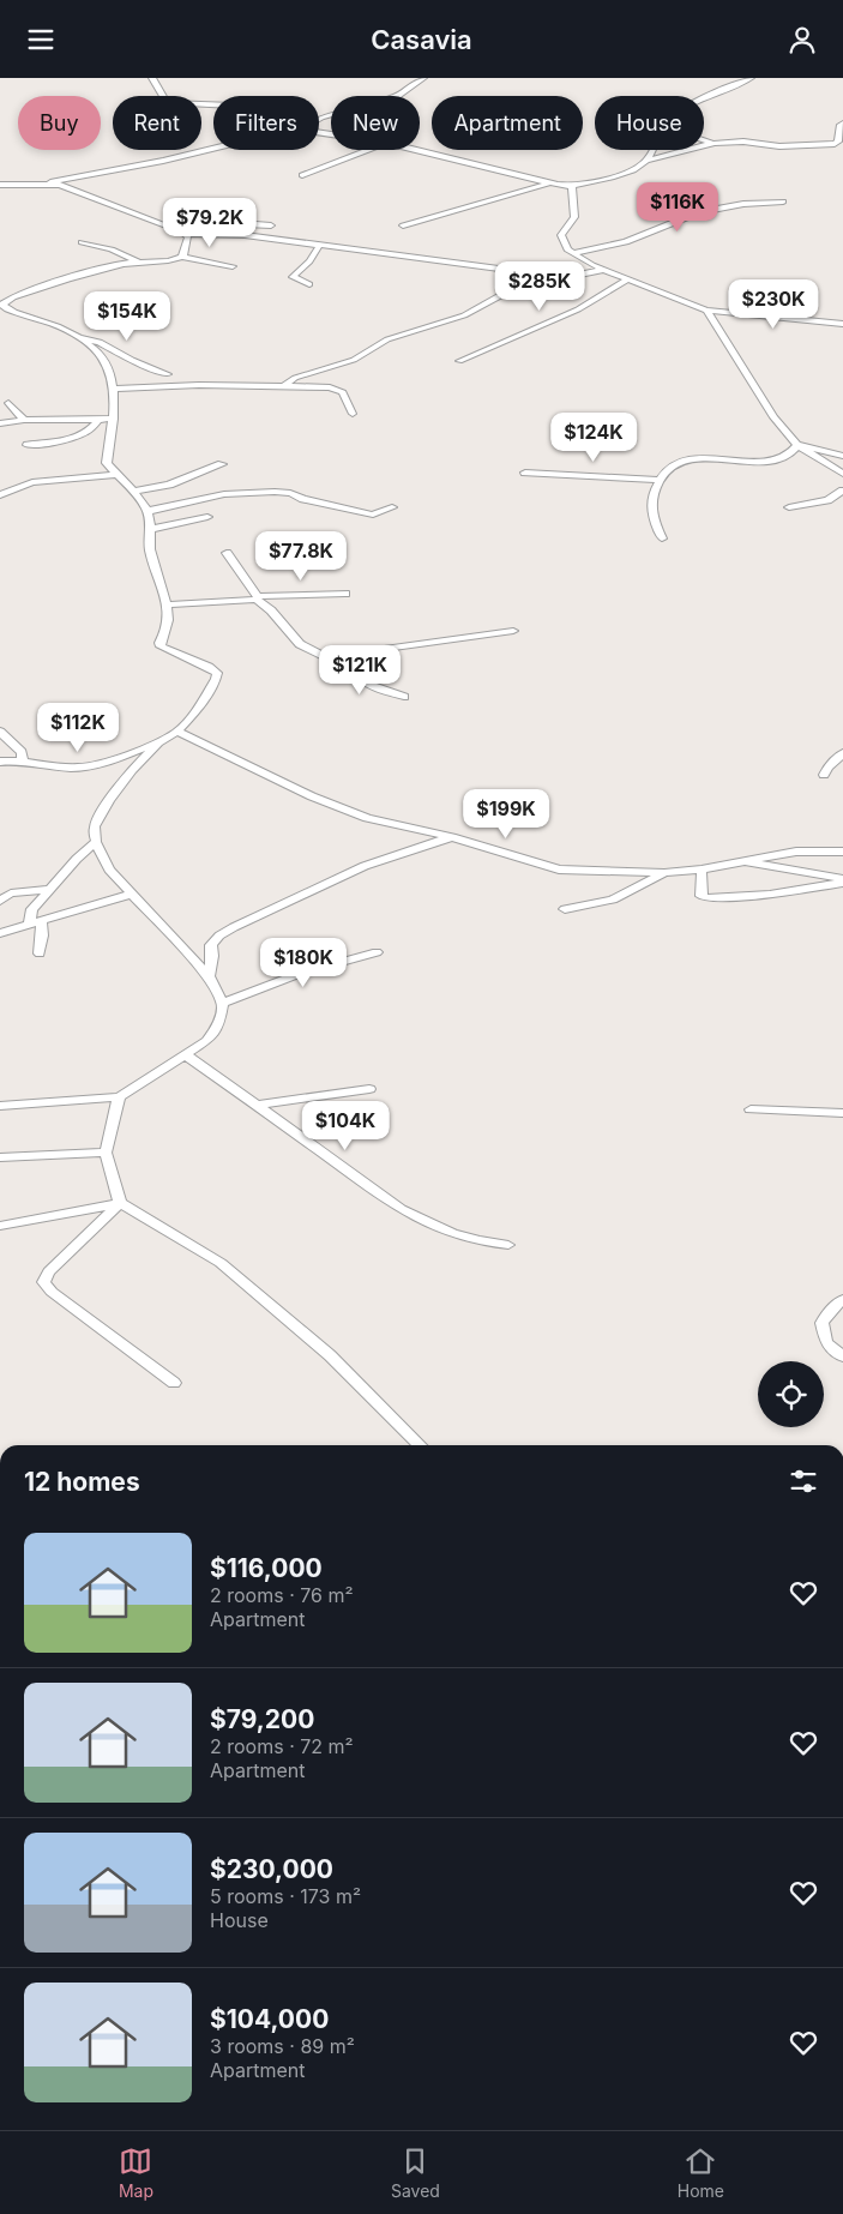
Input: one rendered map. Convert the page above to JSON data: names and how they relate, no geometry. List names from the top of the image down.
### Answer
{
  "page": {
    "header": "Casavia",
    "chip": [
      "Buy",
      "Rent",
      "Filters",
      "New",
      "Apartment",
      "House"
    ],
    "price": [
      "$116K",
      "$79.2K",
      "$285K",
      "$230K",
      "$154K",
      "$124K",
      "$77.8K",
      "$121K",
      "$112K",
      "$199K",
      "$180K",
      "$104K"
    ],
    "heading": "12 homes",
    "list": [
      {
        "name": "$116,000",
        "note": "2 rooms · 76 m² · Apartment"
      },
      {
        "name": "$79,200",
        "note": "2 rooms · 72 m² · Apartment"
      },
      {
        "name": "$230,000",
        "note": "5 rooms · 173 m² · House"
      },
      {
        "name": "$104,000",
        "note": "3 rooms · 89 m² · Apartment"
      }
    ],
    "tabs": ["Map", "Saved", "Home"]
  }
}
